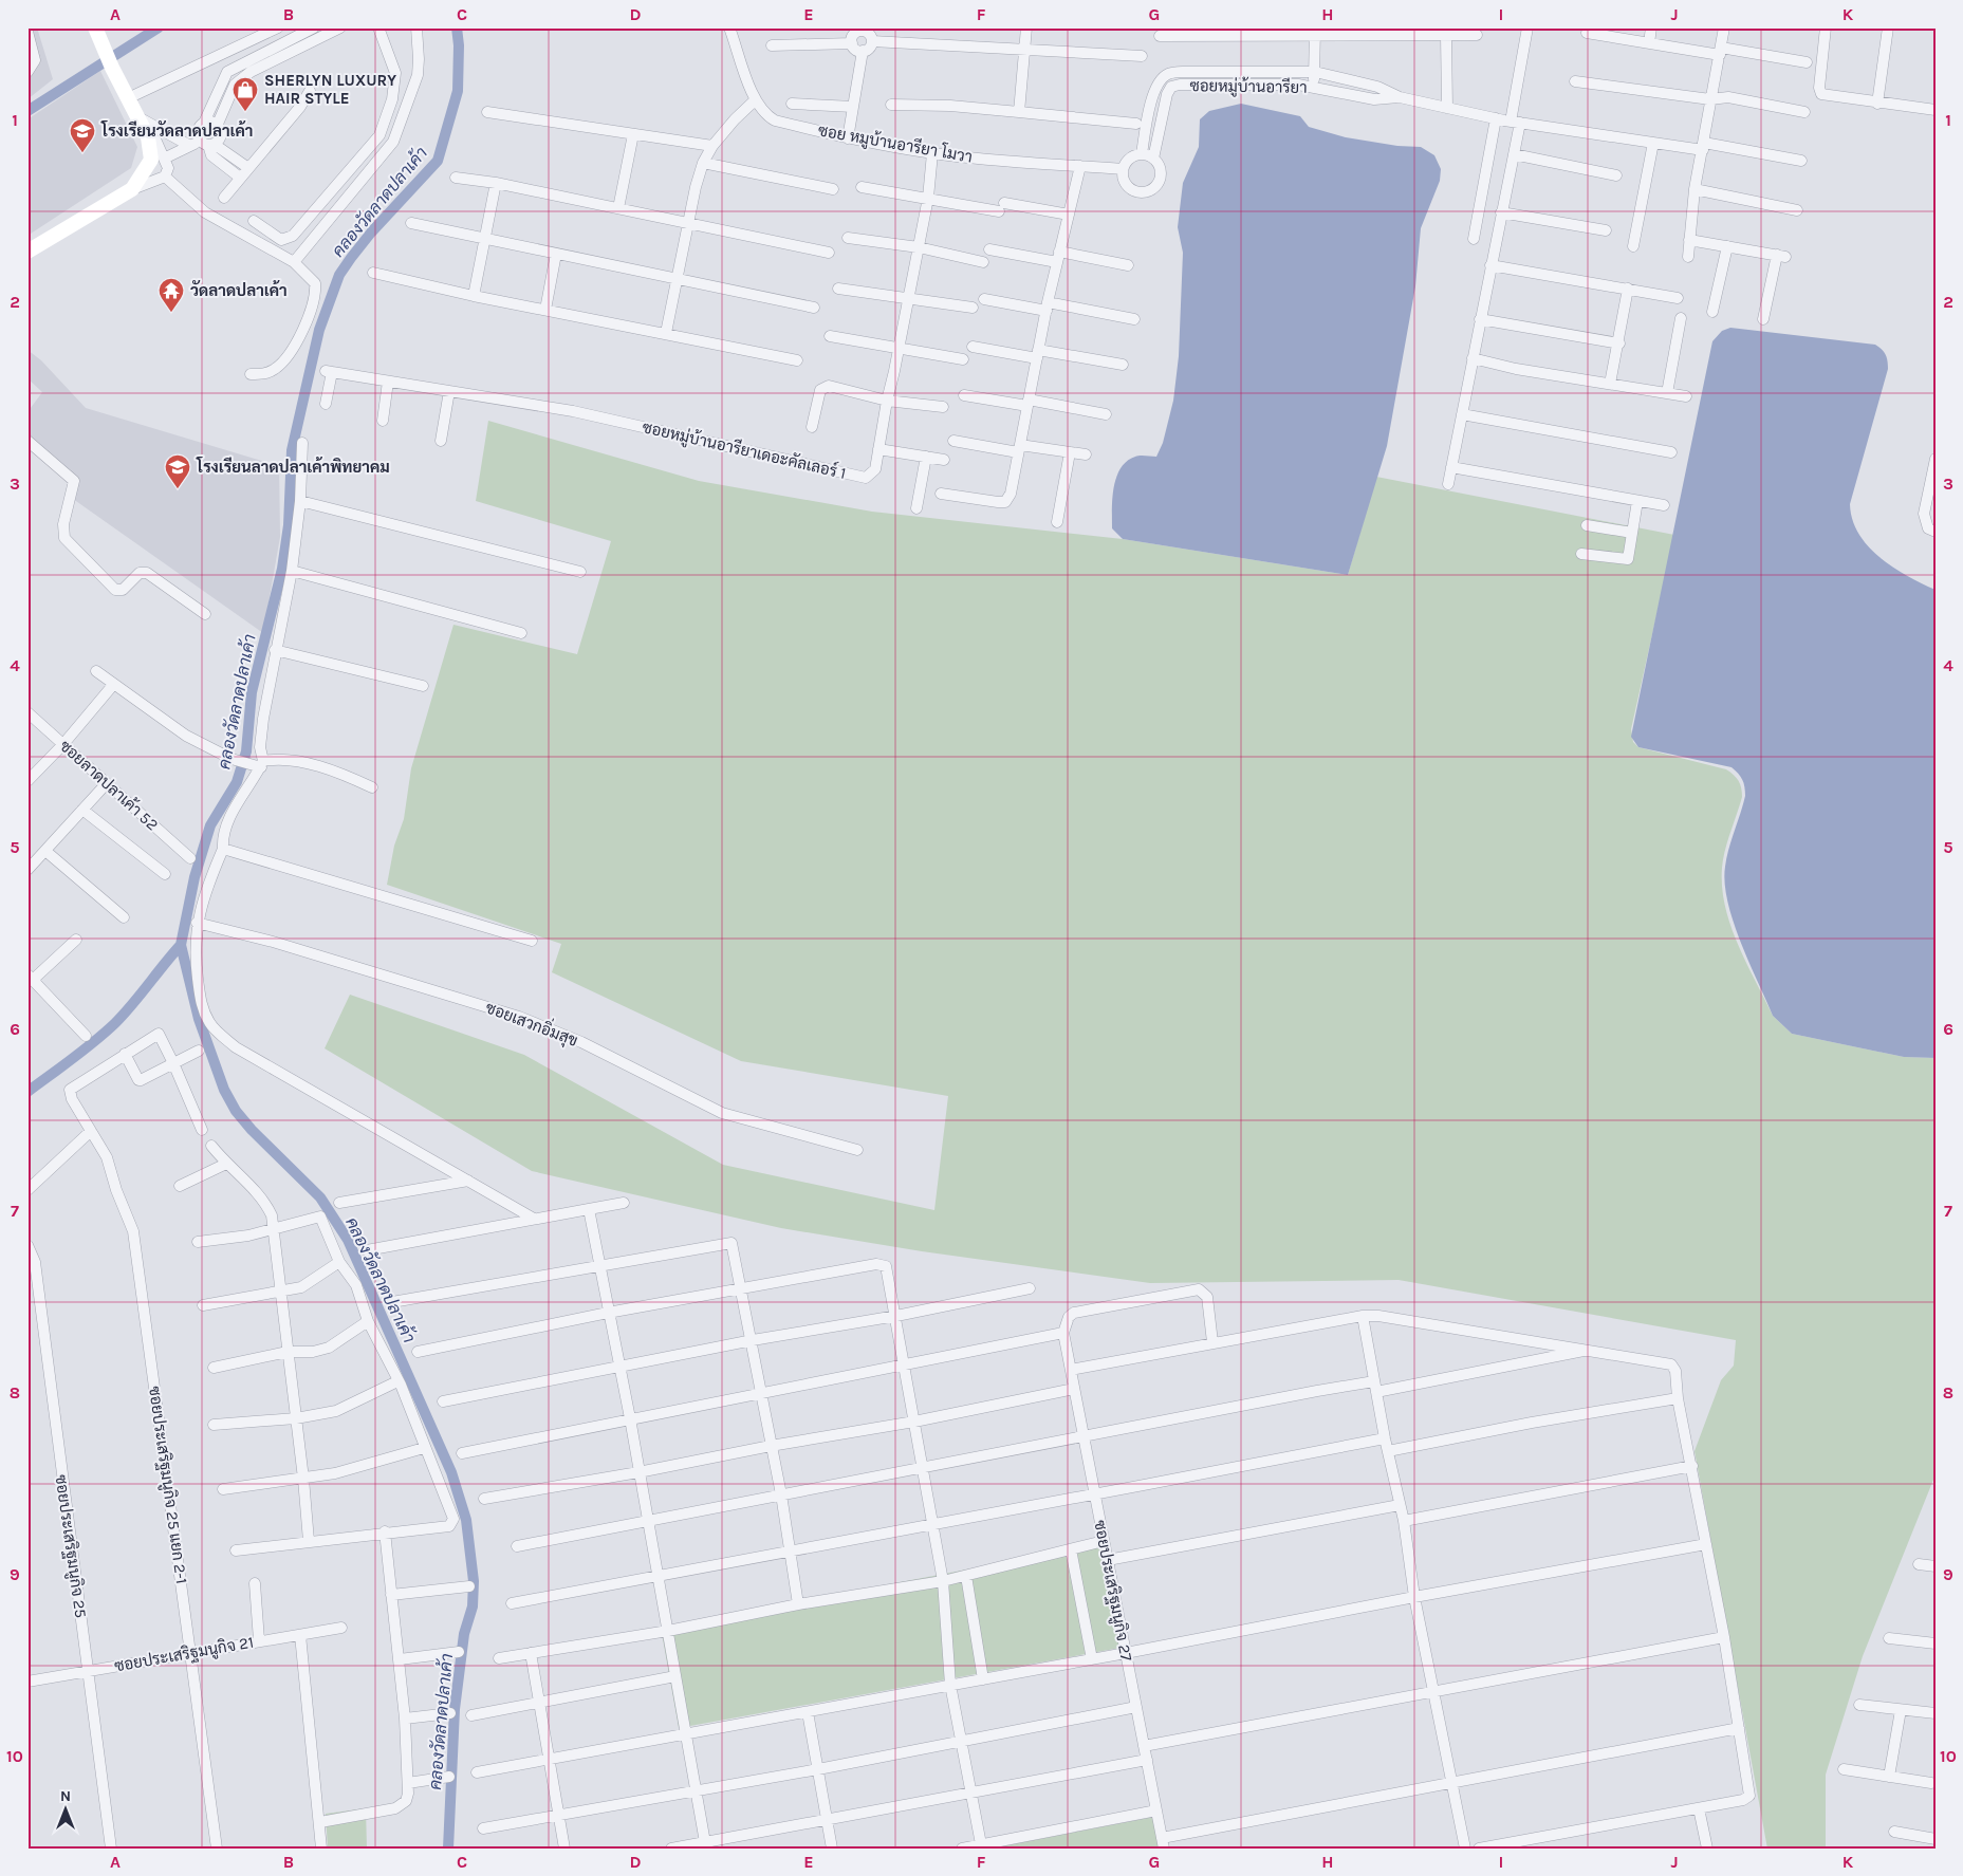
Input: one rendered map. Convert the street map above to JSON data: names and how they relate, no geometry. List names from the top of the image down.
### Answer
{
  "streets": {
    "street": [
      "ซอยหมู่บ้านอารียา",
      "ซอย หมูบ้านอารียา โมวา",
      "ซอยหมู่บ้านอารียาเดอะคัลเลอร์ 1",
      "ซอยลาดปลาเค้า 52",
      "ซอยเสวกอิ่มสุข",
      "ซอยประเสริฐมนูกิจ 25 แยก 2-1",
      "ซอยประเสริฐมนูกิจ 25",
      "ซอยประเสริฐมนูกิจ 27",
      "ซอยประเสริฐมนูกิจ 21"
    ]
  },
  "crossings": [
    ["ซอยหมู่บ้านอารียา", "ซอย หมูบ้านอารียา โมวา"],
    ["ซอย หมูบ้านอารียา โมวา", "ซอยหมู่บ้านอารียาเดอะคัลเลอร์ 1"],
    ["ซอยประเสริฐมนูกิจ 25 แยก 2-1", "ซอยประเสริฐมนูกิจ 21"],
    ["ซอยประเสริฐมนูกิจ 25", "ซอยประเสริฐมนูกิจ 21"]
  ],
  "water": ["คลองวัดลาดปลาเค้า"],
  "places": {
    "shop": ["SHERLYN LUXURY HAIR STYLE"],
    "school or university": ["โรงเรียนวัดลาดปลาเค้า", "โรงเรียนลาดปลาเค้าพิทยาคม"],
    "temple": ["วัดลาดปลาเค้า"]
  },
  "north": "top",
  "grid": {
    "columns": [
      "A",
      "B",
      "C",
      "D",
      "E",
      "F",
      "G",
      "H",
      "I",
      "J",
      "K"
    ],
    "rows": [
      "1",
      "2",
      "3",
      "4",
      "5",
      "6",
      "7",
      "8",
      "9",
      "10"
    ]
  }
}
